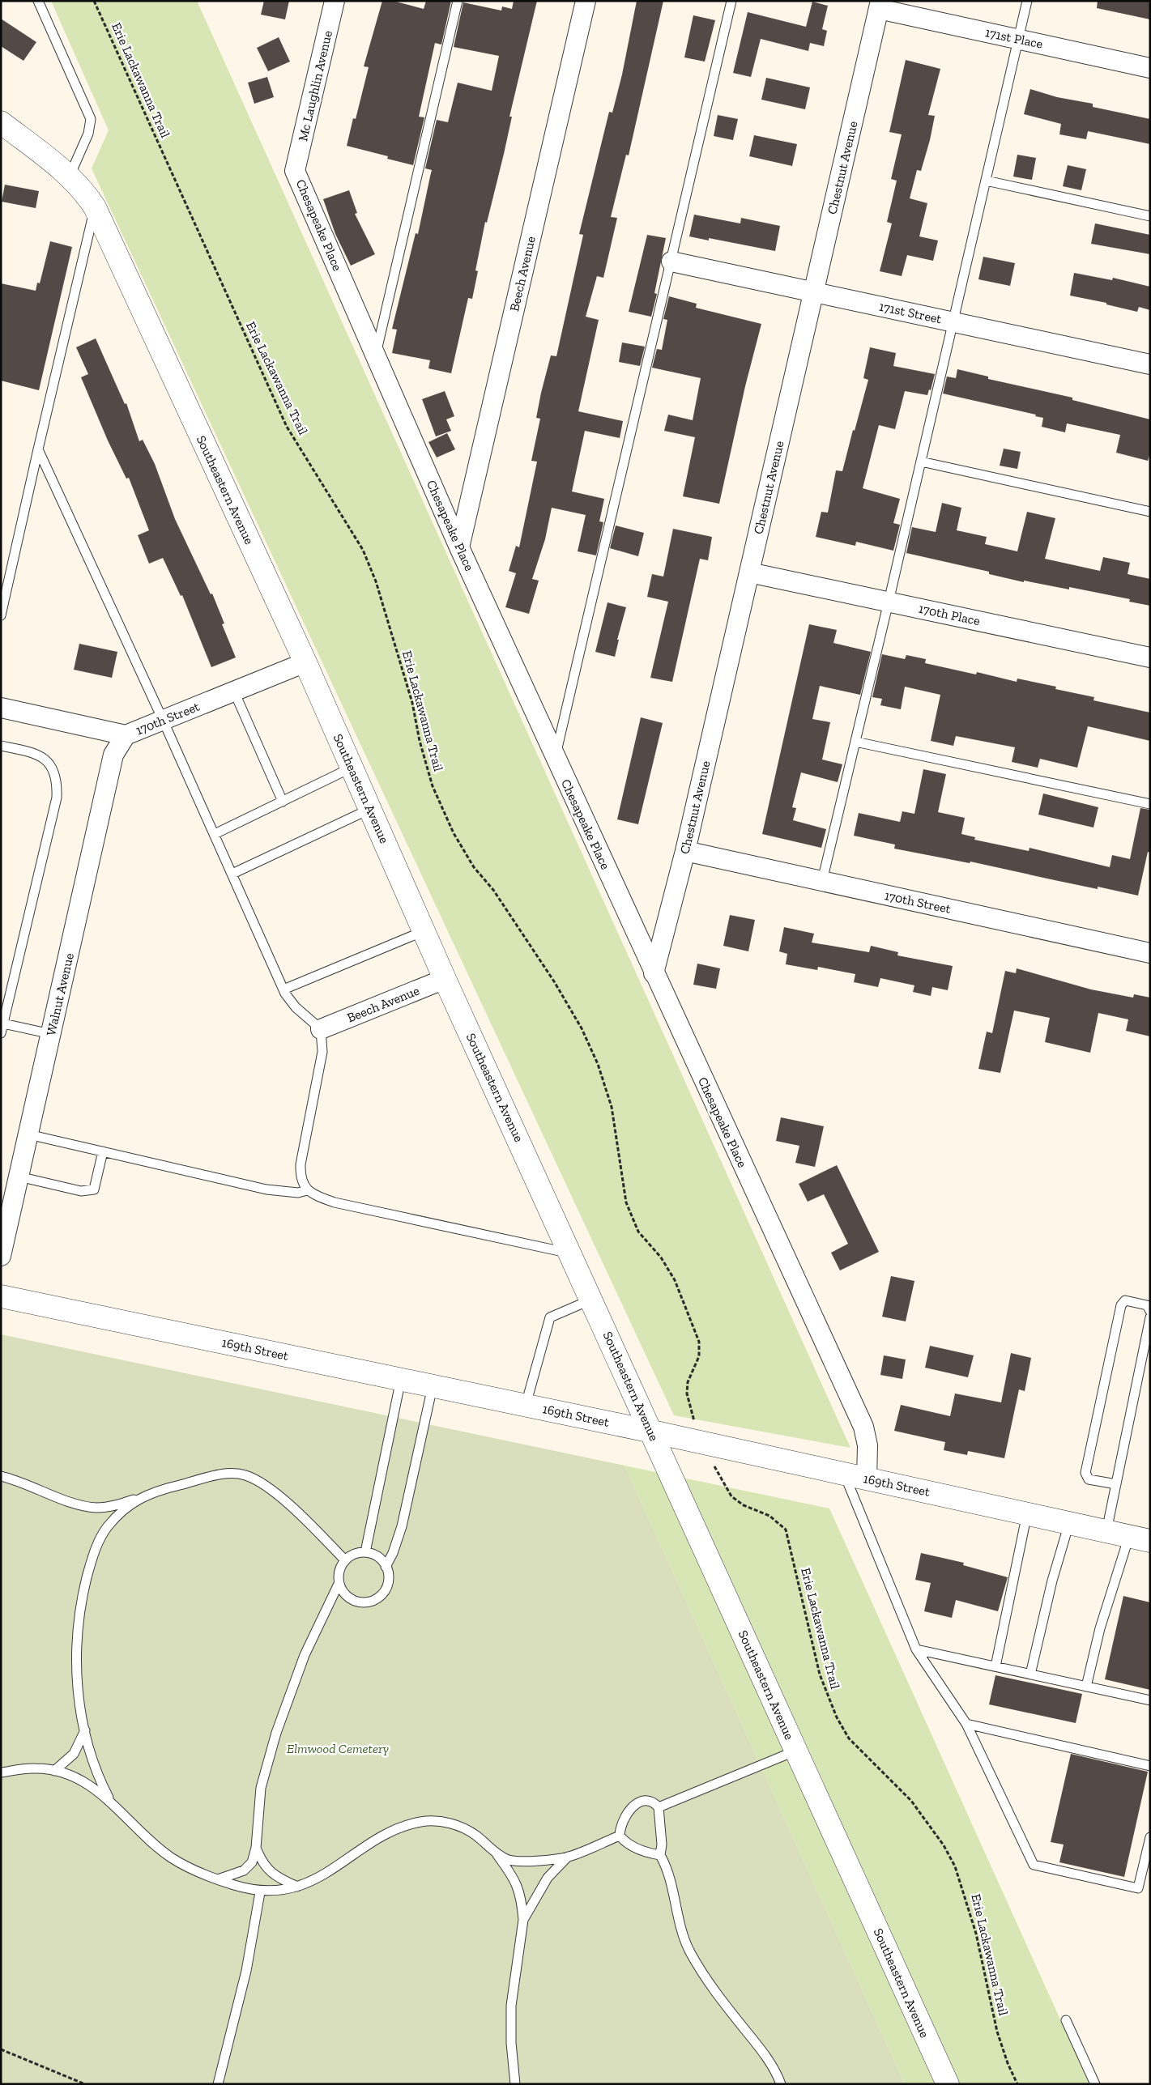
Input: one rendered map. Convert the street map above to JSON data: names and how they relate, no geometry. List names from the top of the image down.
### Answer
{
  "streets": {
    "street": [
      "171st Place",
      "Mc Laughlin Avenue",
      "Chestnut Avenue",
      "Chesapeake Place",
      "Beech Avenue",
      "171st Street",
      "Southeastern Avenue",
      "170th Place",
      "170th Street",
      "Walnut Avenue",
      "169th Street"
    ],
    "path": ["Erie Lackawanna Trail"]
  },
  "crossings": [
    ["171st Place", "Chestnut Avenue"],
    ["Mc Laughlin Avenue", "Chesapeake Place"],
    ["Chestnut Avenue", "Chesapeake Place"],
    ["Chestnut Avenue", "171st Street"],
    ["Chestnut Avenue", "170th Place"],
    ["Chestnut Avenue", "170th Street"],
    ["Chesapeake Place", "Beech Avenue"],
    ["Chesapeake Place", "169th Street"],
    ["Beech Avenue", "Southeastern Avenue"],
    ["Southeastern Avenue", "170th Street"],
    ["Southeastern Avenue", "169th Street"],
    ["170th Street", "Walnut Avenue"]
  ],
  "parks": ["Elmwood Cemetery"]
}
